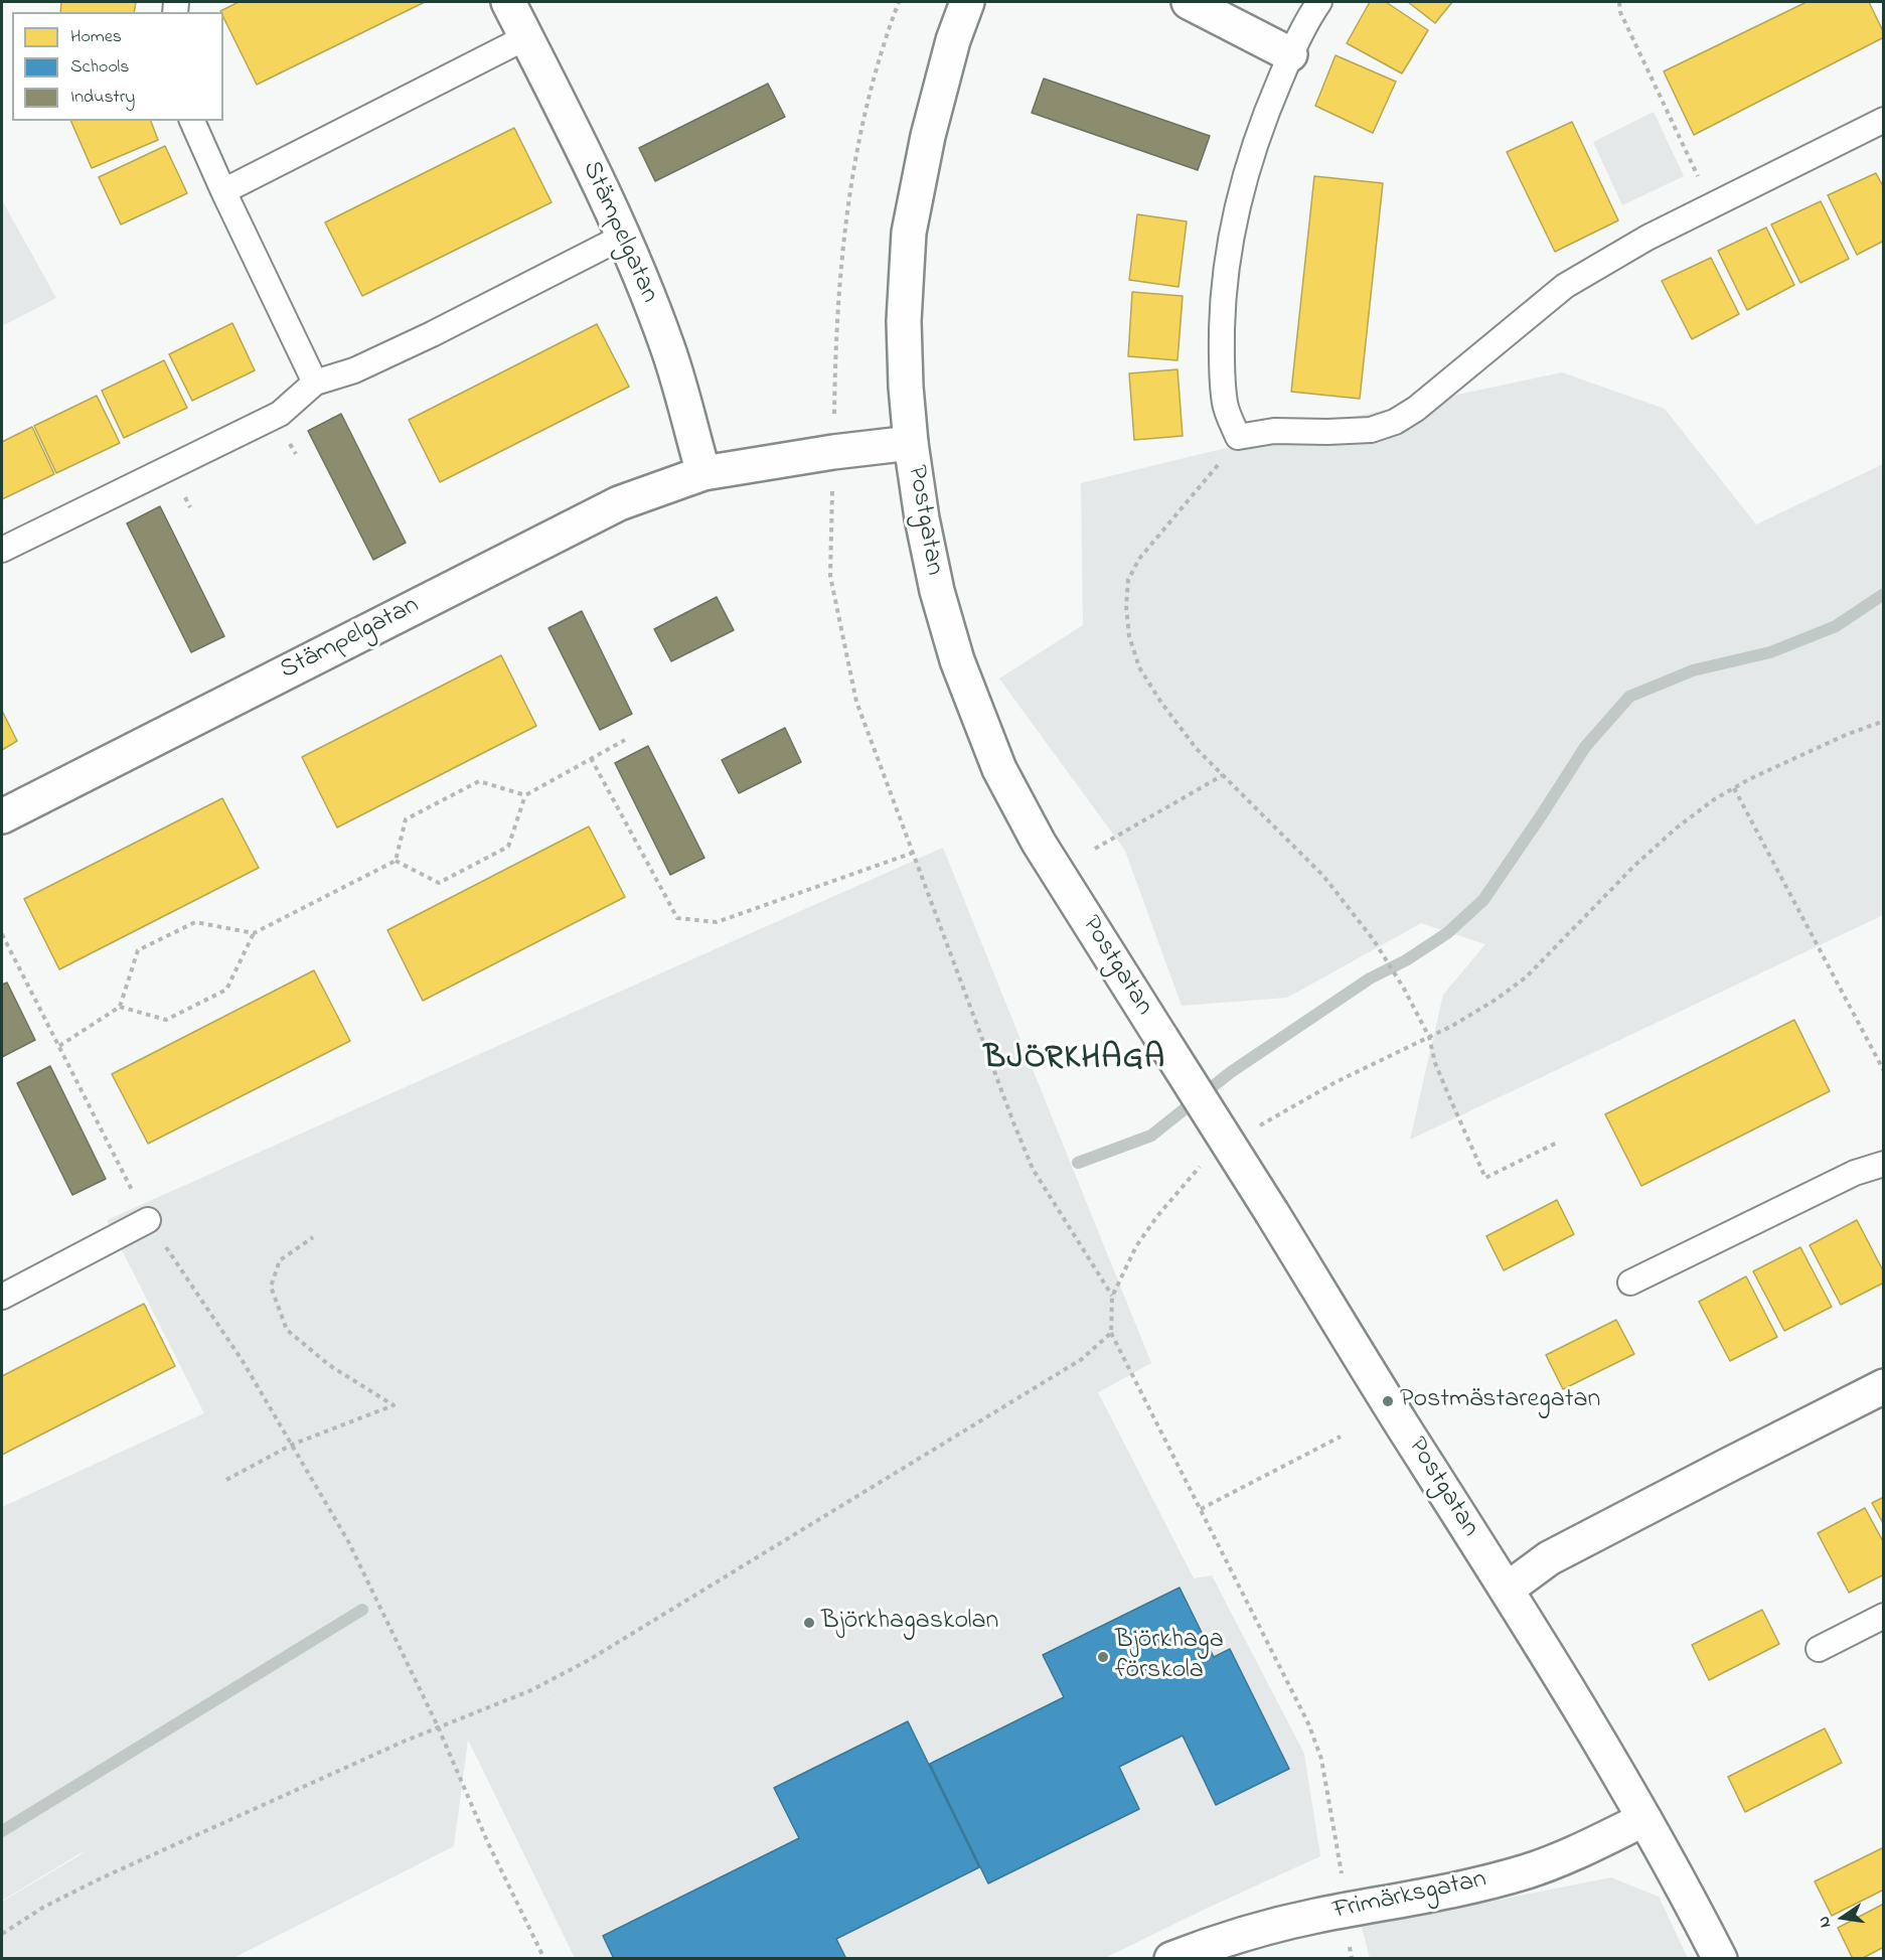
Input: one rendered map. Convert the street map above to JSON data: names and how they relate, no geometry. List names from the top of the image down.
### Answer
{
  "streets": {
    "street": ["Stämpelgatan", "Postgatan", "Frimärksgatan"]
  },
  "crossings": [
    ["Stämpelgatan", "Postgatan"],
    ["Postgatan", "Frimärksgatan"]
  ],
  "districts": ["BJÖRKHAGA"],
  "places": ["Postmästaregatan", "Björkhagaskolan", "Björkhaga förskola"],
  "legend": ["Homes", "Schools", "Industry"],
  "north": "left"
}
